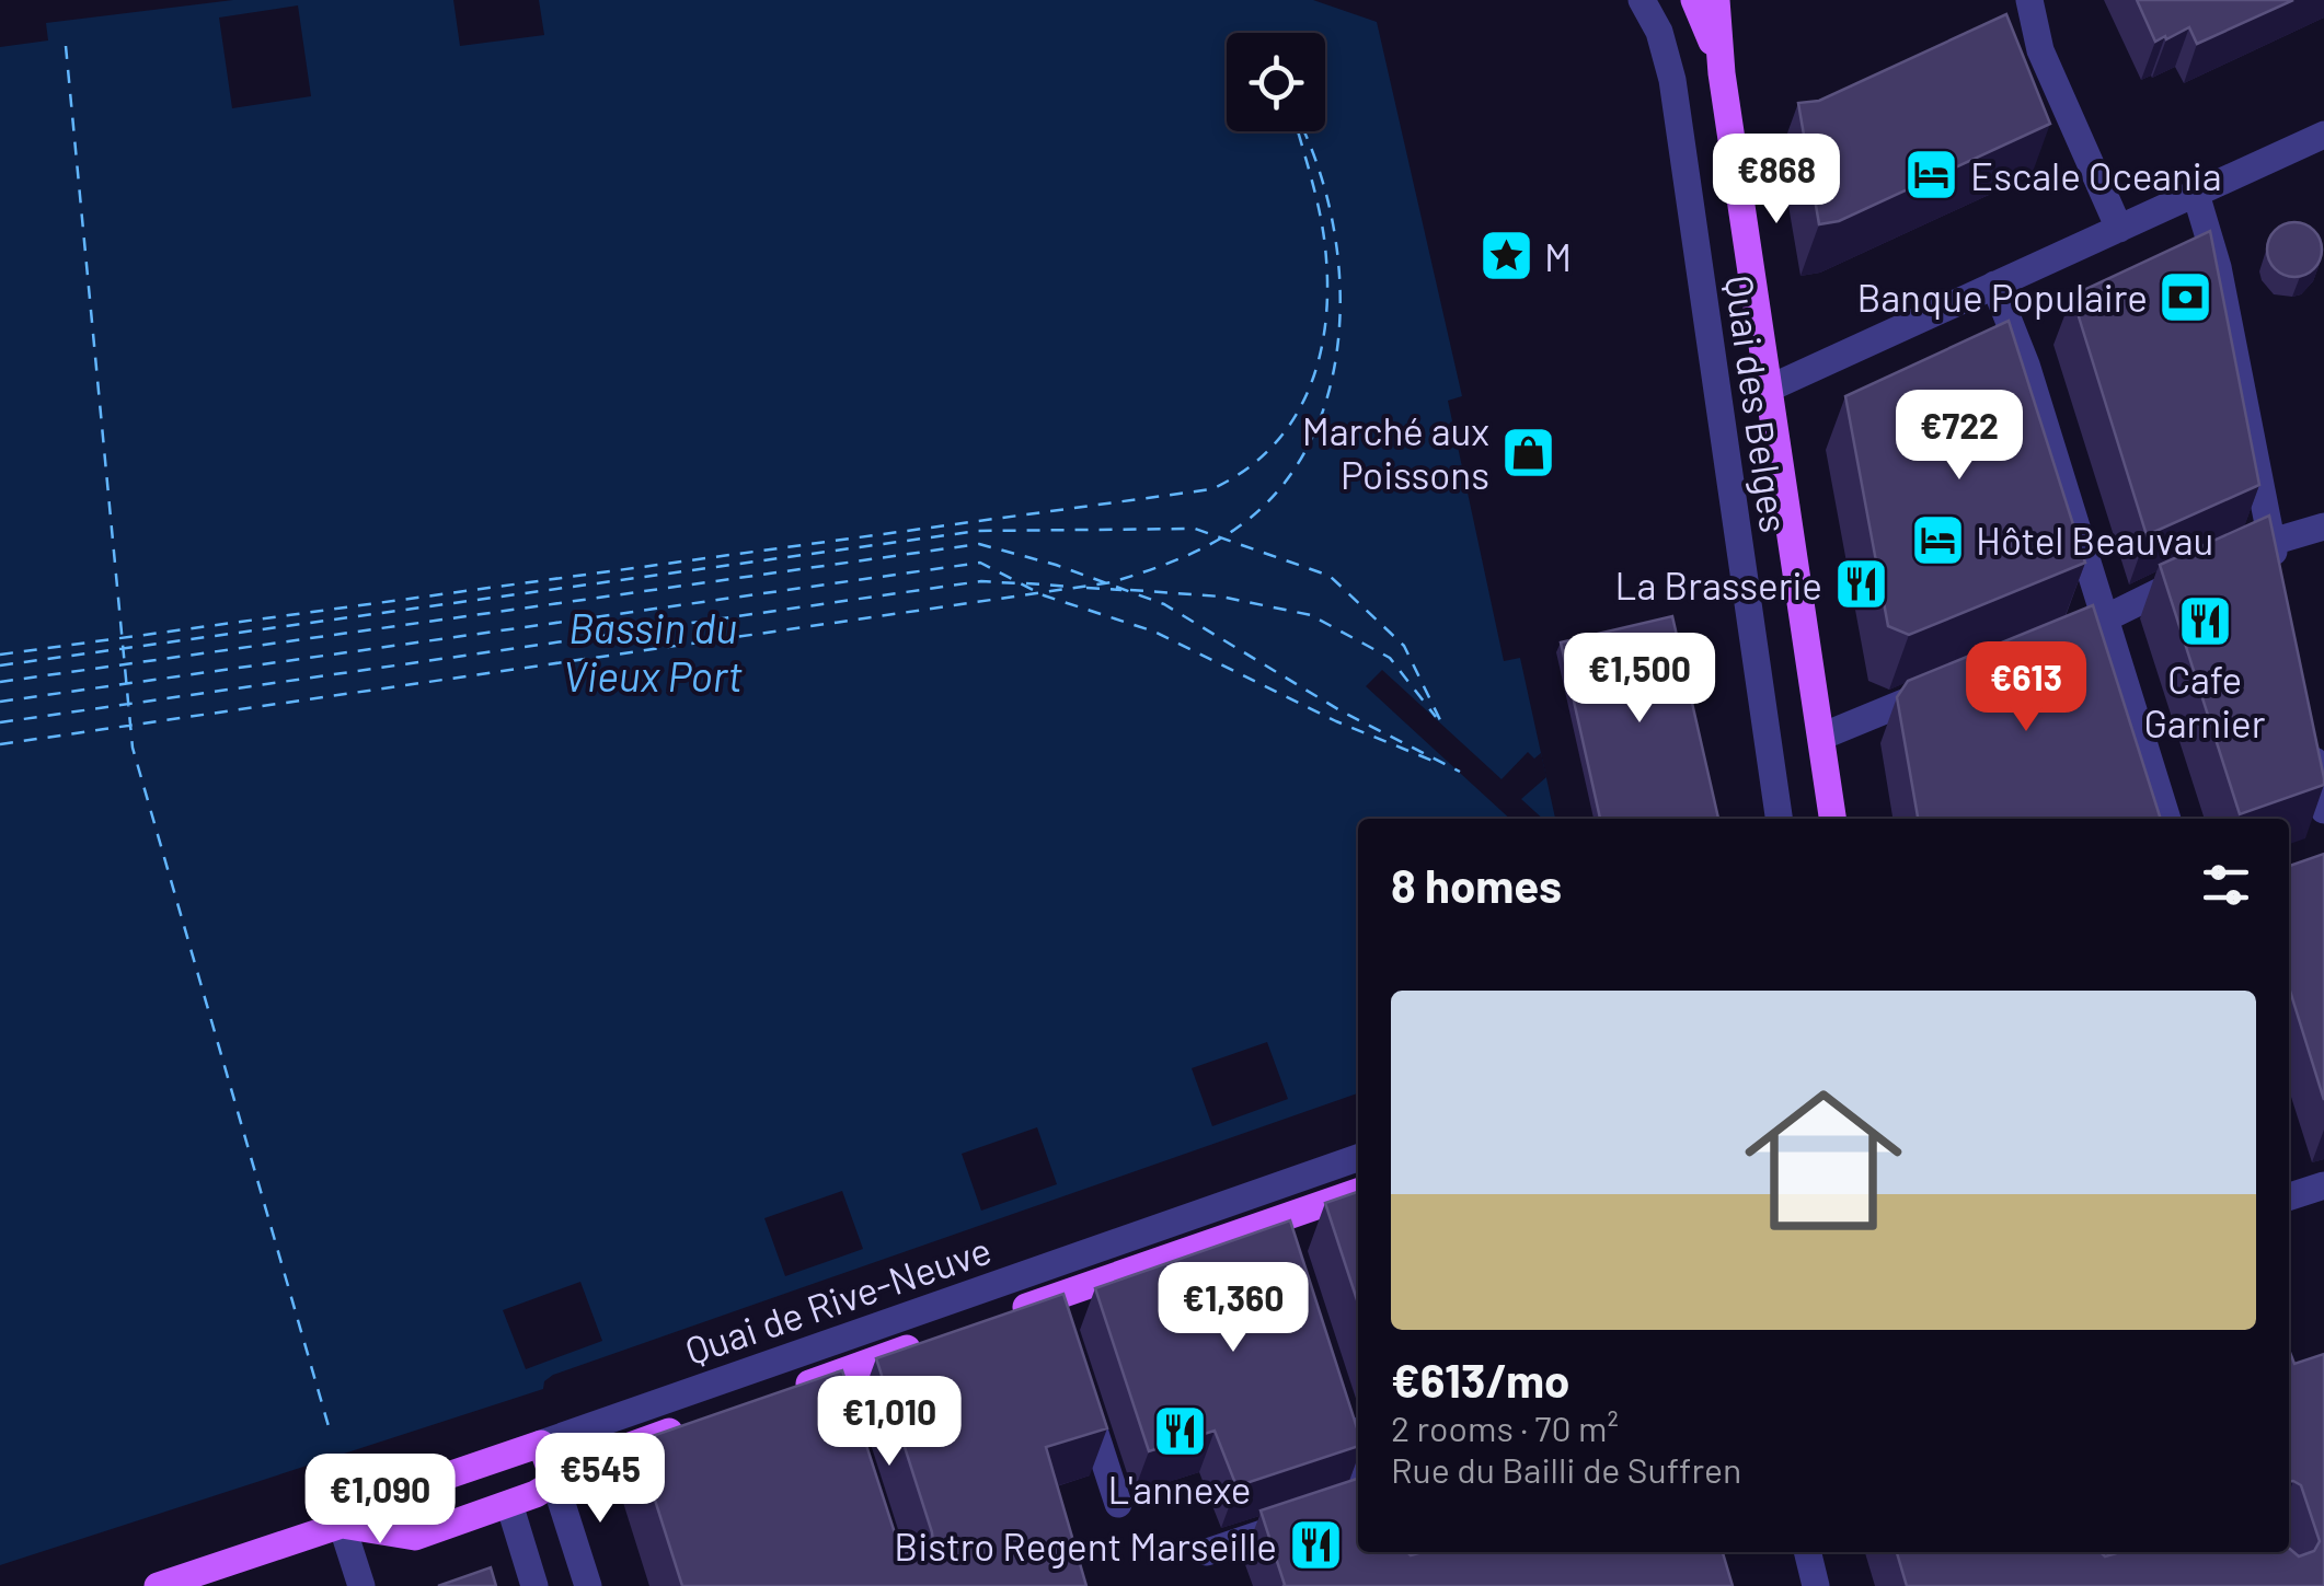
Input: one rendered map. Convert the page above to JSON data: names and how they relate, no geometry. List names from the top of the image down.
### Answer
{
  "streets": {
    "main road": ["Quai des Belges", "Quai de Rive-Neuve"]
  },
  "water": ["Bassin du Vieux Port"],
  "places": {
    "hotel": ["Escale Oceania", "Hôtel Beauvau"],
    "place": ["M"],
    "bank": ["Banque Populaire"],
    "shop": ["Marché aux Poissons"],
    "restaurant": [
      "La Brasserie",
      "Cafe Garnier",
      "L'annexe",
      "Bistro Regent Marseille"
    ]
  },
  "page": {
    "price": [
      "€868",
      "€722",
      "€1,500",
      "€613",
      "€1,360",
      "€1,010",
      "€545",
      "€1,090"
    ],
    "heading": "8 homes",
    "list": [
      {
        "name": "€613/mo",
        "note": "2 rooms · 70 m² · Rue du Bailli de Suffren"
      }
    ]
  }
}
